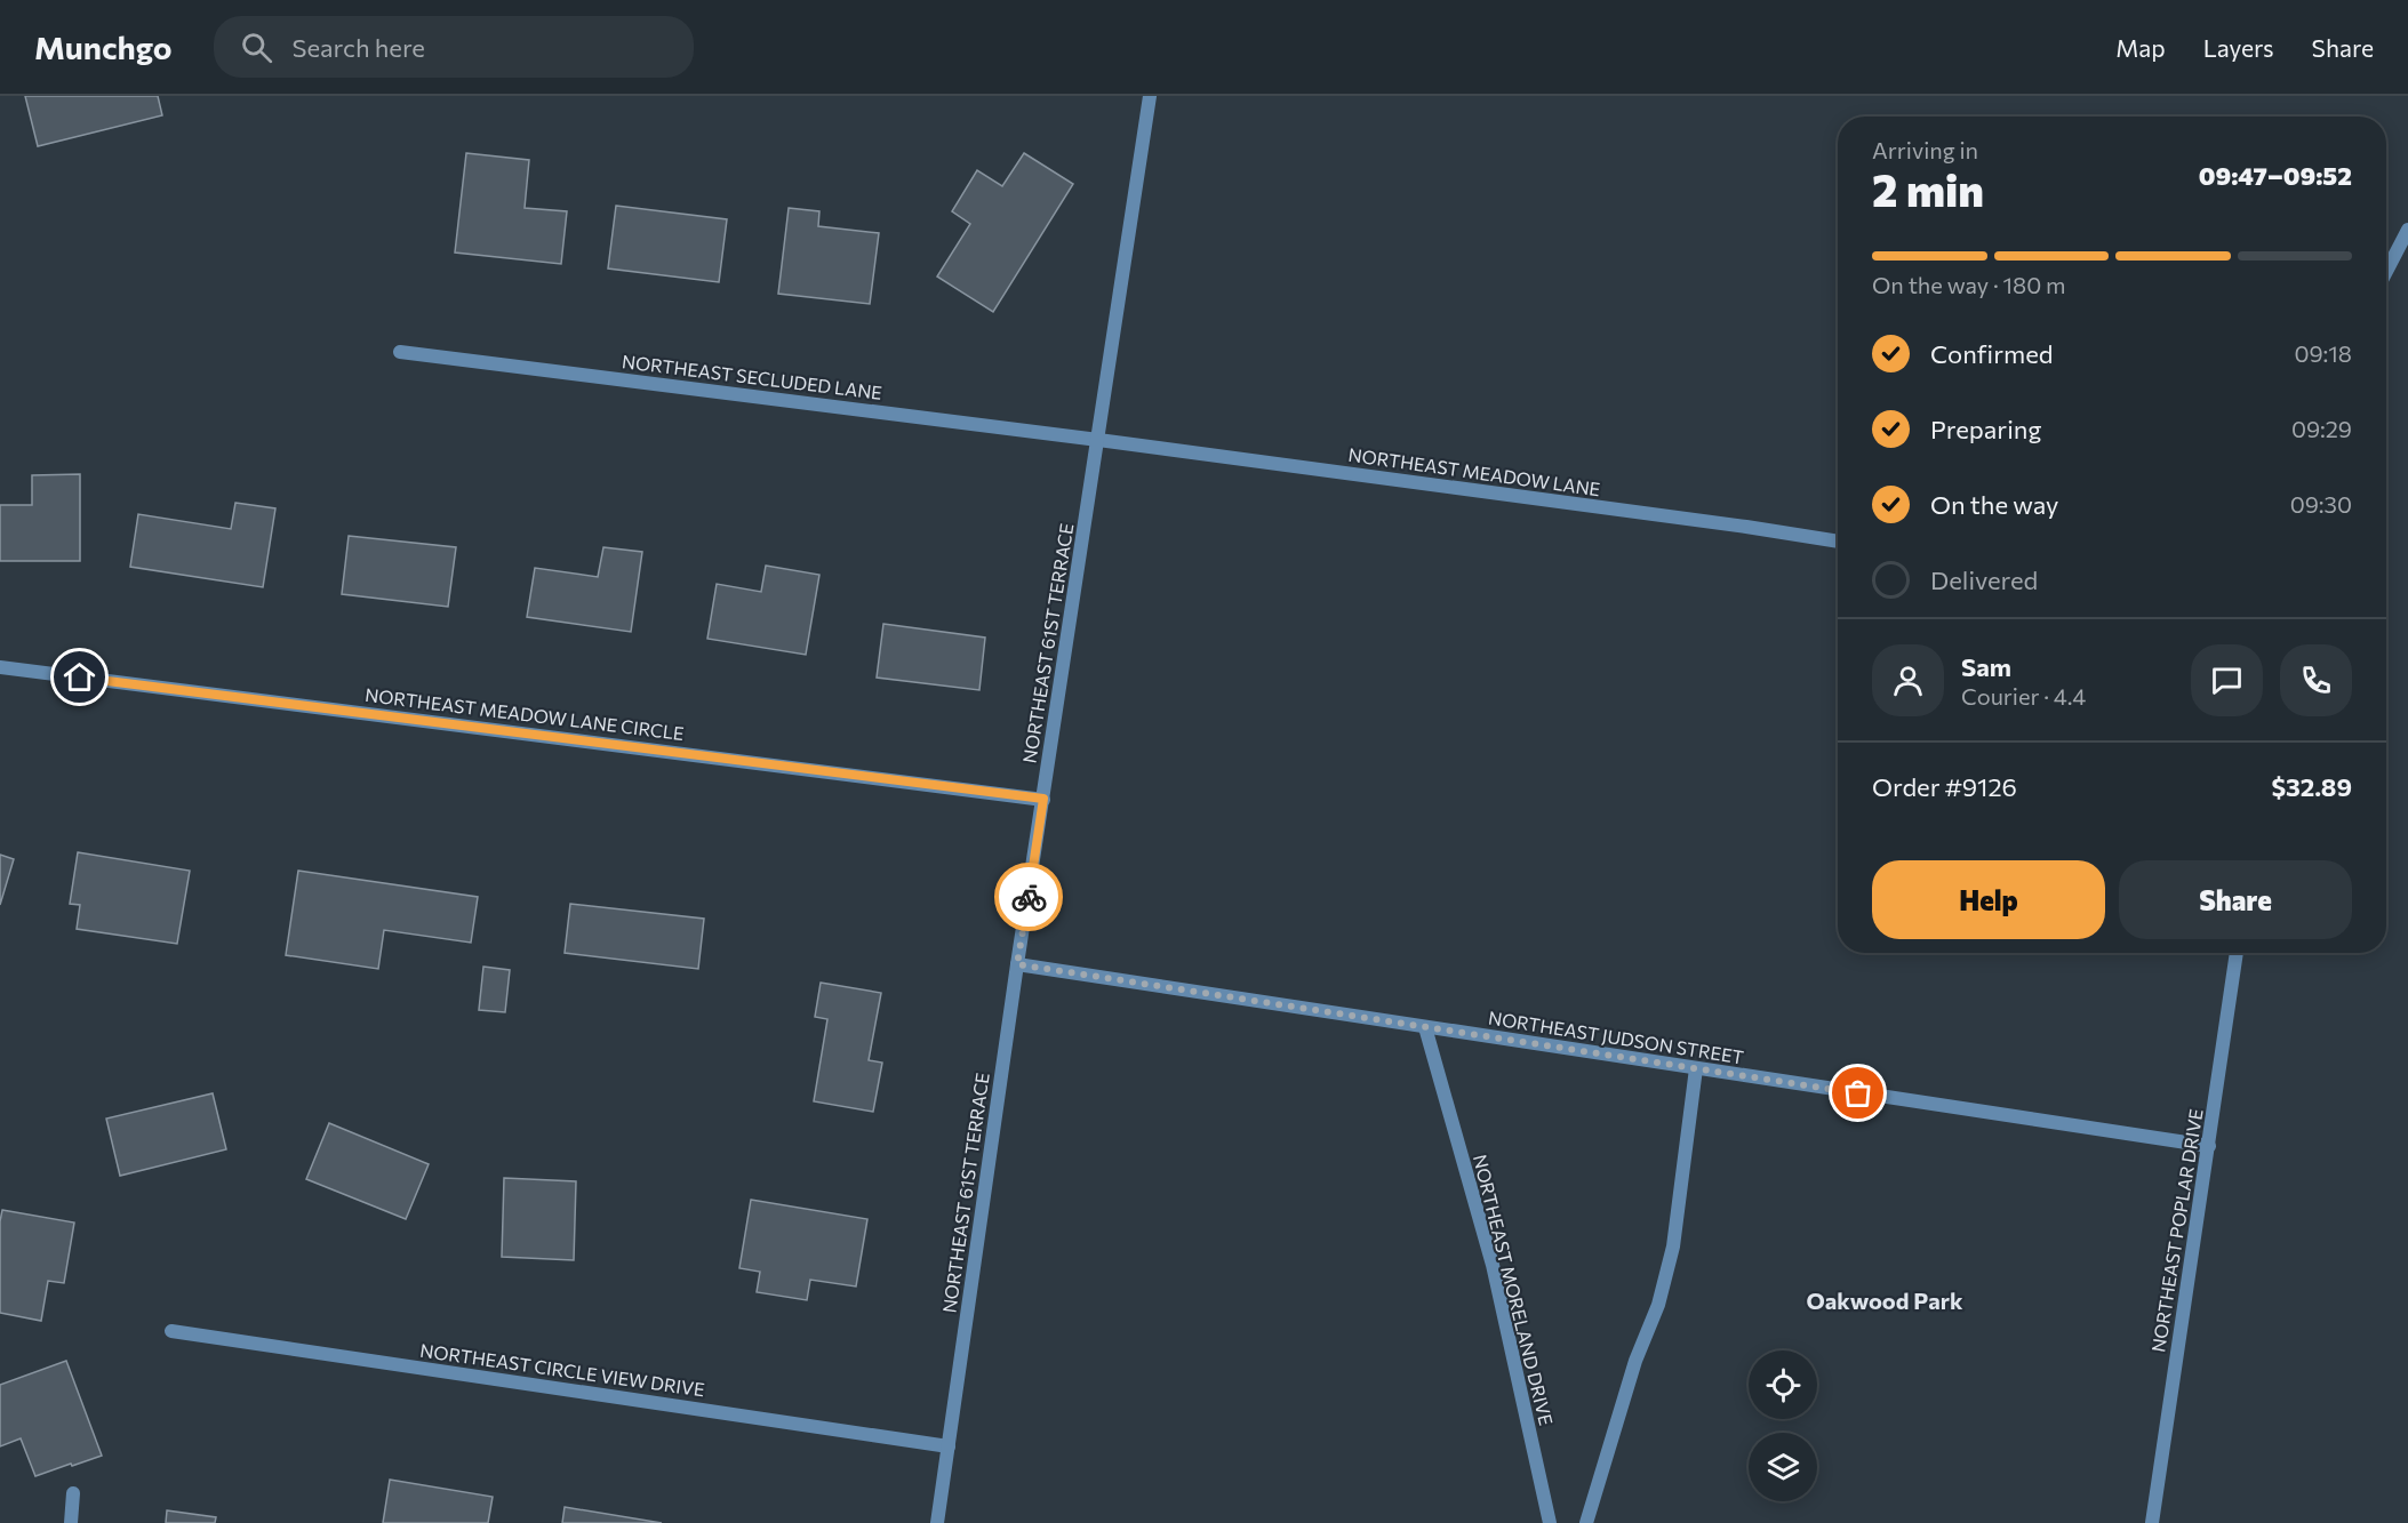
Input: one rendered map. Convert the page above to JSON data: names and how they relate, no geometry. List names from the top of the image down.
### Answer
{
  "streets": {
    "street": [
      "NORTHEAST SECLUDED LANE",
      "NORTHEAST MEADOW LANE",
      "NORTHEAST 61ST TERRACE",
      "NORTHEAST MEADOW LANE CIRCLE",
      "NORTHEAST JUDSON STREET",
      "NORTHEAST POPLAR DRIVE",
      "NORTHEAST MORELAND DRIVE",
      "NORTHEAST CIRCLE VIEW DRIVE"
    ]
  },
  "crossings": [
    ["NORTHEAST SECLUDED LANE", "NORTHEAST MEADOW LANE"],
    ["NORTHEAST SECLUDED LANE", "NORTHEAST 61ST TERRACE"],
    ["NORTHEAST MEADOW LANE", "NORTHEAST 61ST TERRACE"],
    ["NORTHEAST 61ST TERRACE", "NORTHEAST MEADOW LANE CIRCLE"],
    ["NORTHEAST 61ST TERRACE", "NORTHEAST JUDSON STREET"],
    ["NORTHEAST 61ST TERRACE", "NORTHEAST CIRCLE VIEW DRIVE"],
    ["NORTHEAST JUDSON STREET", "NORTHEAST POPLAR DRIVE"],
    ["NORTHEAST JUDSON STREET", "NORTHEAST MORELAND DRIVE"]
  ],
  "districts": ["Oakwood Park"],
  "page": {
    "header": "Munchgo",
    "search": "Search here",
    "nav": ["Map", "Layers", "Share"],
    "heading": ["2 min", "Arriving in", "09:47–09:52"],
    "panel": [
      "Sam",
      "Courier · 4.4",
      "Order #9126",
      "$32.89"
    ],
    "bar": "On the way · 180 m",
    "list": [
      ["Confirmed", "09:18"],
      ["Preparing", "09:29"],
      ["On the way", "09:30"],
      "Delivered"
    ],
    "buttons": ["Help", "Share"]
  }
}
